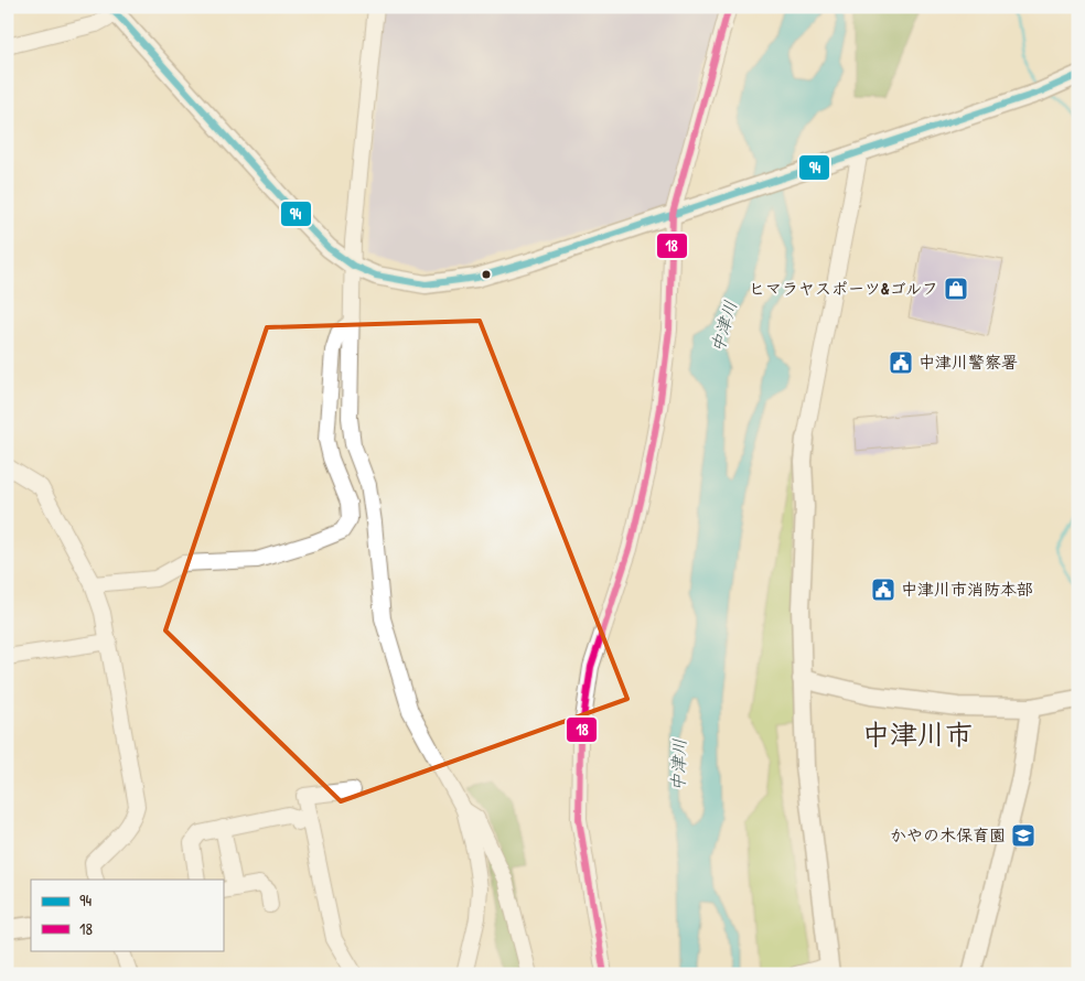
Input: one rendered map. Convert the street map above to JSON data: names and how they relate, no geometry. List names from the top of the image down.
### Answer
{
  "districts": ["中津川市"],
  "water": ["中津川"],
  "places": {
    "shop": ["ヒマラヤスポーツ&ゴルフ"],
    "public building": ["中津川警察署", "中津川市消防本部"],
    "school or university": ["かやの木保育園"]
  },
  "lines": ["transit line 94", "transit line 18"],
  "legend": ["94", "18"]
}
